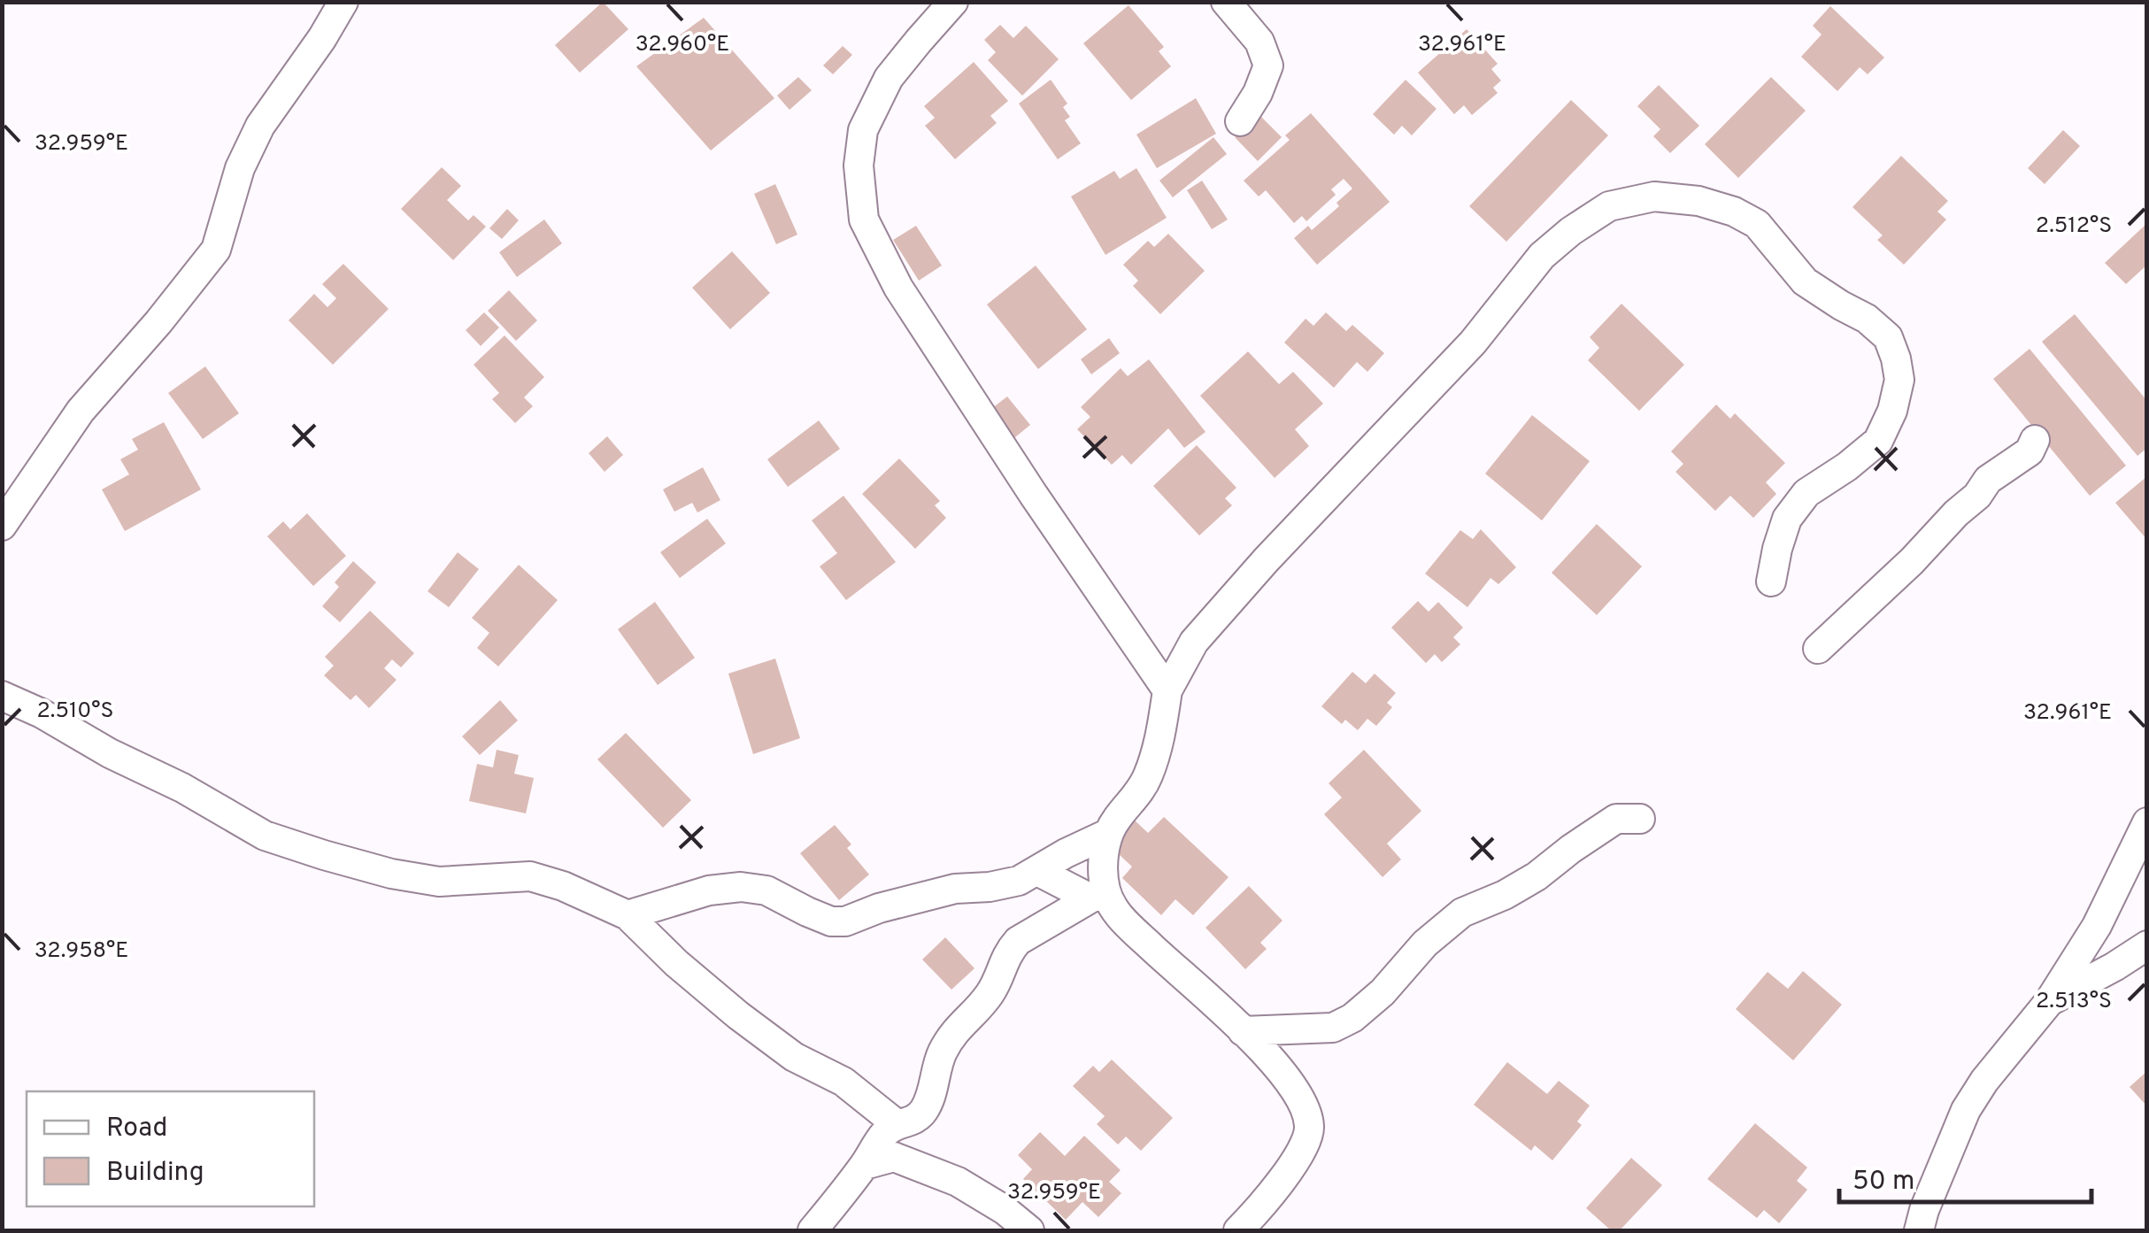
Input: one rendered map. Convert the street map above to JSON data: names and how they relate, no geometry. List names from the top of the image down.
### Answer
{
  "legend": ["Road", "Building"],
  "scale_bar": "50 m",
  "coordinates": [
    "32.960°E",
    "32.961°E",
    "32.959°E",
    "2.512°S",
    "2.510°S",
    "32.958°E",
    "2.513°S"
  ]
}
